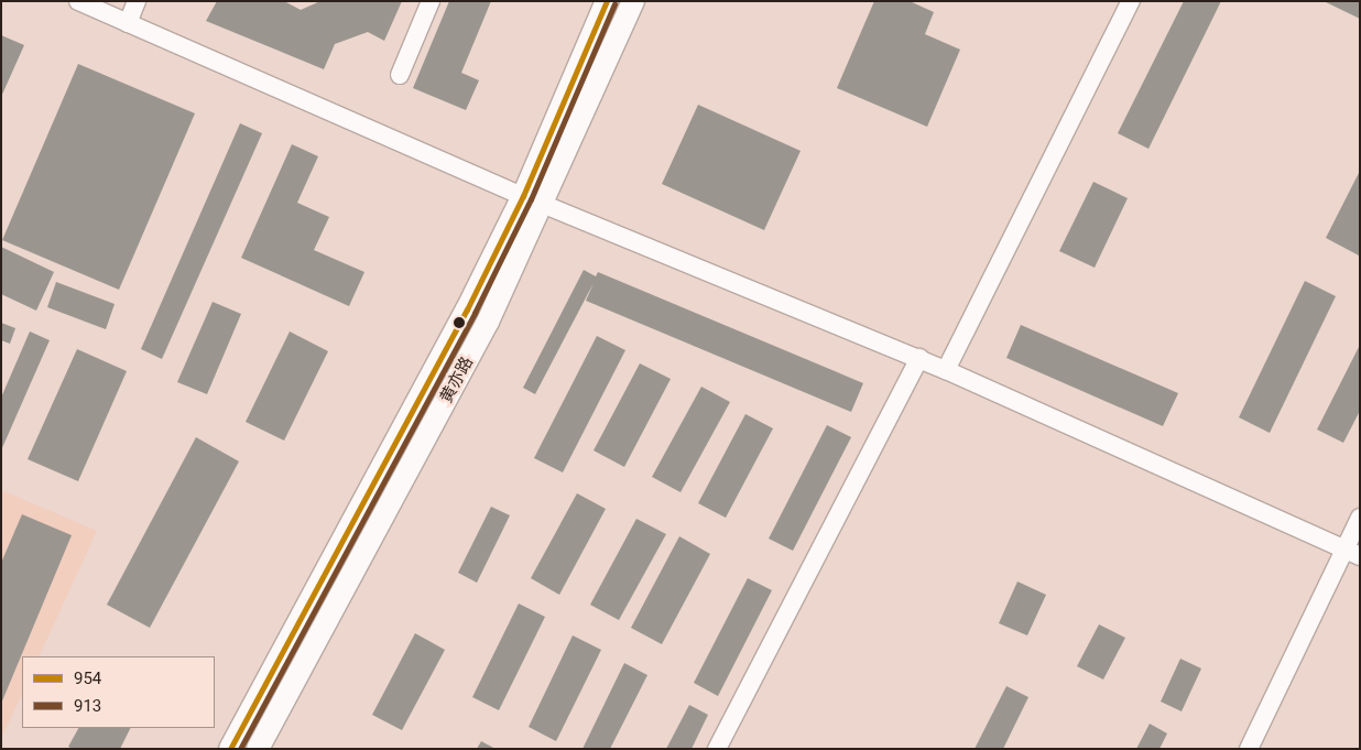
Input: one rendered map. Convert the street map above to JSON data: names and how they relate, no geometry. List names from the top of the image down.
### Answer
{
  "streets": {
    "main road": ["黄亦路"]
  },
  "lines": ["transit line 954", "transit line 913"],
  "legend": ["954", "913"]
}
